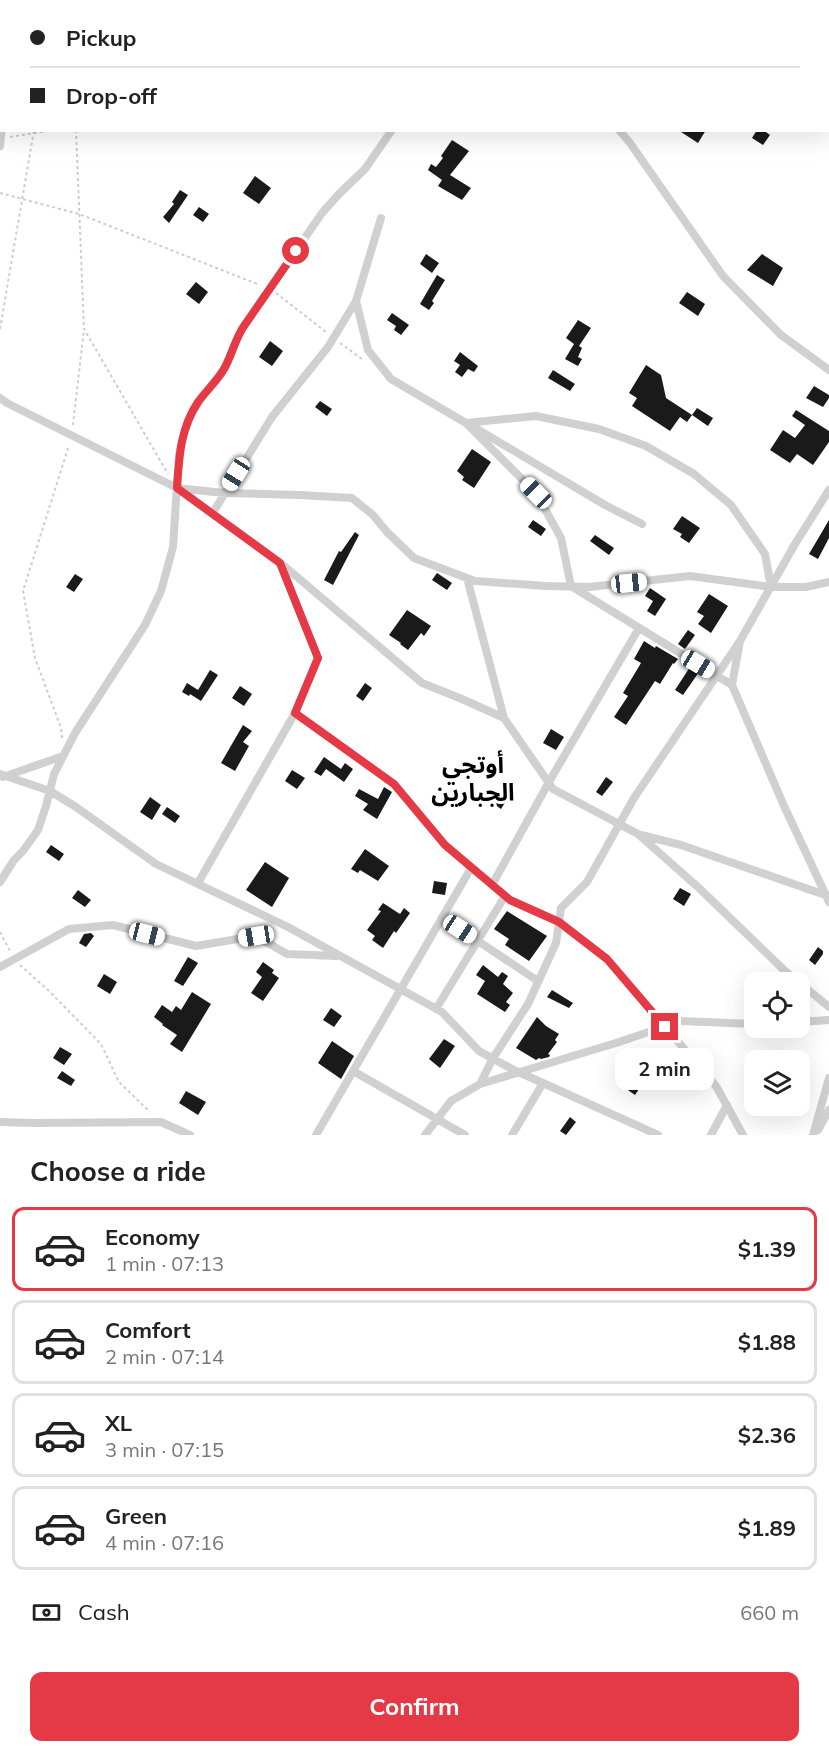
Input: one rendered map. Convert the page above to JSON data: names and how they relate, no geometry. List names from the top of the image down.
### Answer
{
  "districts": ["أوتجي الجبارين"],
  "page": {
    "banner": ["Pickup", "Drop-off"],
    "bubble": "2 min",
    "heading": "Choose a ride",
    "list": [
      {
        "name": "Economy",
        "note": "1 min · 07:13",
        "value": "$1.39"
      },
      {
        "name": "Comfort",
        "note": "2 min · 07:14",
        "value": "$1.88"
      },
      {
        "name": "XL",
        "note": "3 min · 07:15",
        "value": "$2.36"
      },
      {
        "name": "Green",
        "note": "4 min · 07:16",
        "value": "$1.89"
      }
    ],
    "pay": ["Cash", "660 m"],
    "buttons": "Confirm"
  }
}
